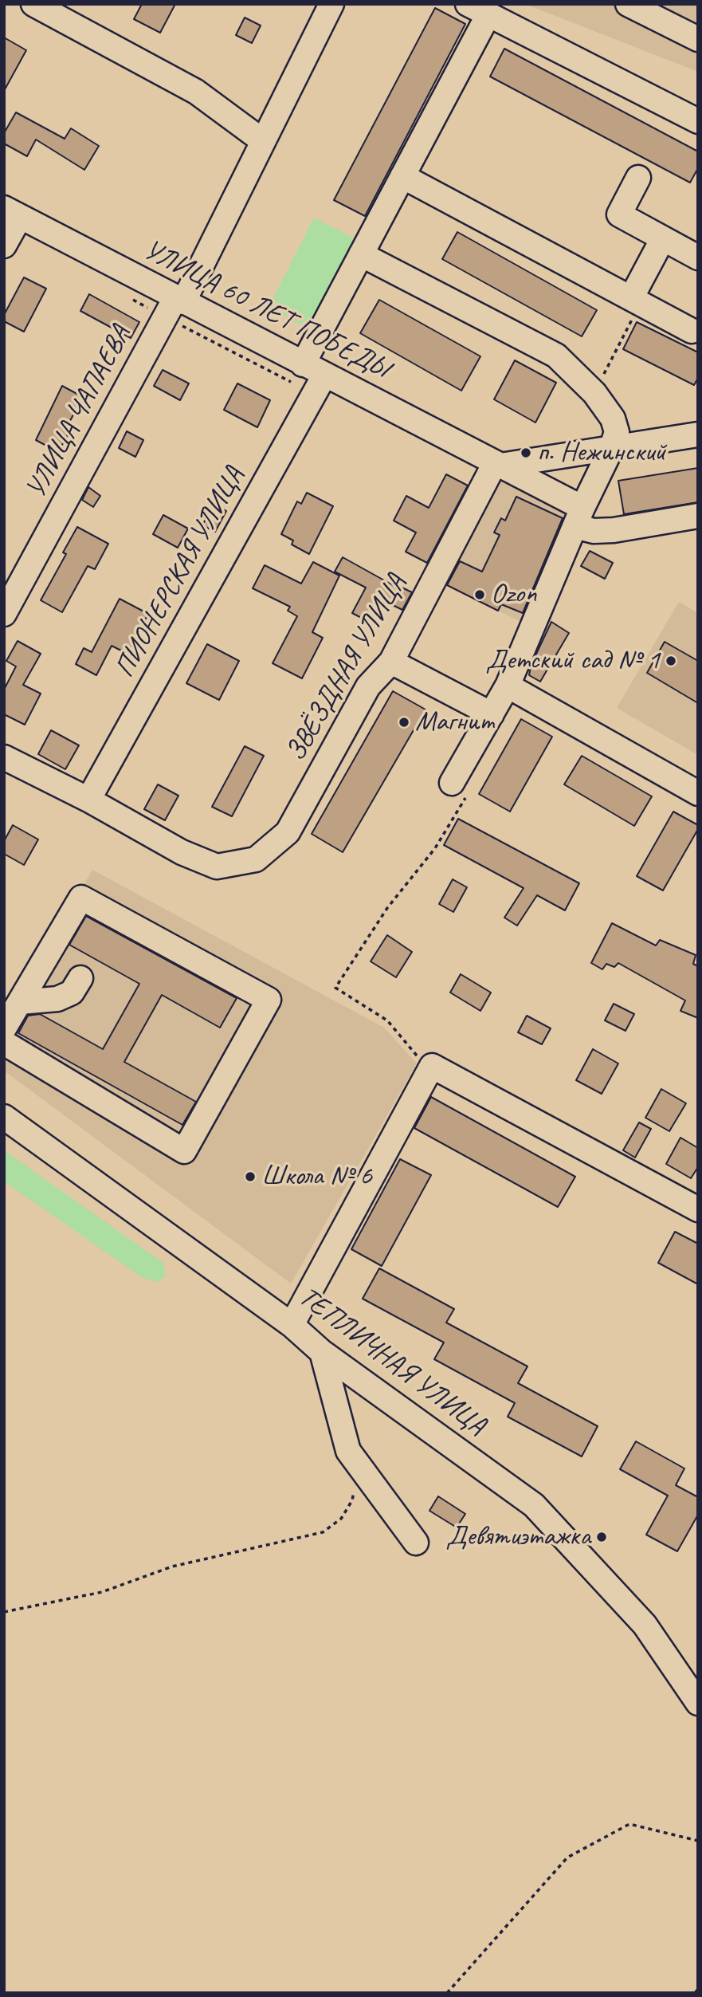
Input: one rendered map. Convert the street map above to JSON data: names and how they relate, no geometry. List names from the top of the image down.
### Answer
{
  "streets": {
    "street": [
      "УЛИЦА 60 ЛЕТ ПОБЕДЫ",
      "УЛИЦА ЧАПАЕВА",
      "ПИОНЕРСКАЯ УЛИЦА",
      "ЗВЁЗДНАЯ УЛИЦА",
      "ТЕПЛИЧНАЯ УЛИЦА"
    ]
  },
  "crossings": [
    ["УЛИЦА 60 ЛЕТ ПОБЕДЫ", "УЛИЦА ЧАПАЕВА"],
    ["УЛИЦА 60 ЛЕТ ПОБЕДЫ", "ПИОНЕРСКАЯ УЛИЦА"],
    ["УЛИЦА 60 ЛЕТ ПОБЕДЫ", "ЗВЁЗДНАЯ УЛИЦА"],
    ["ПИОНЕРСКАЯ УЛИЦА", "ЗВЁЗДНАЯ УЛИЦА"]
  ],
  "places": [
    "п. Нежинский",
    "Ozon",
    "Детский сад № 1",
    "Магнит",
    "Школа № 6",
    "Девятиэтажка"
  ]
}
